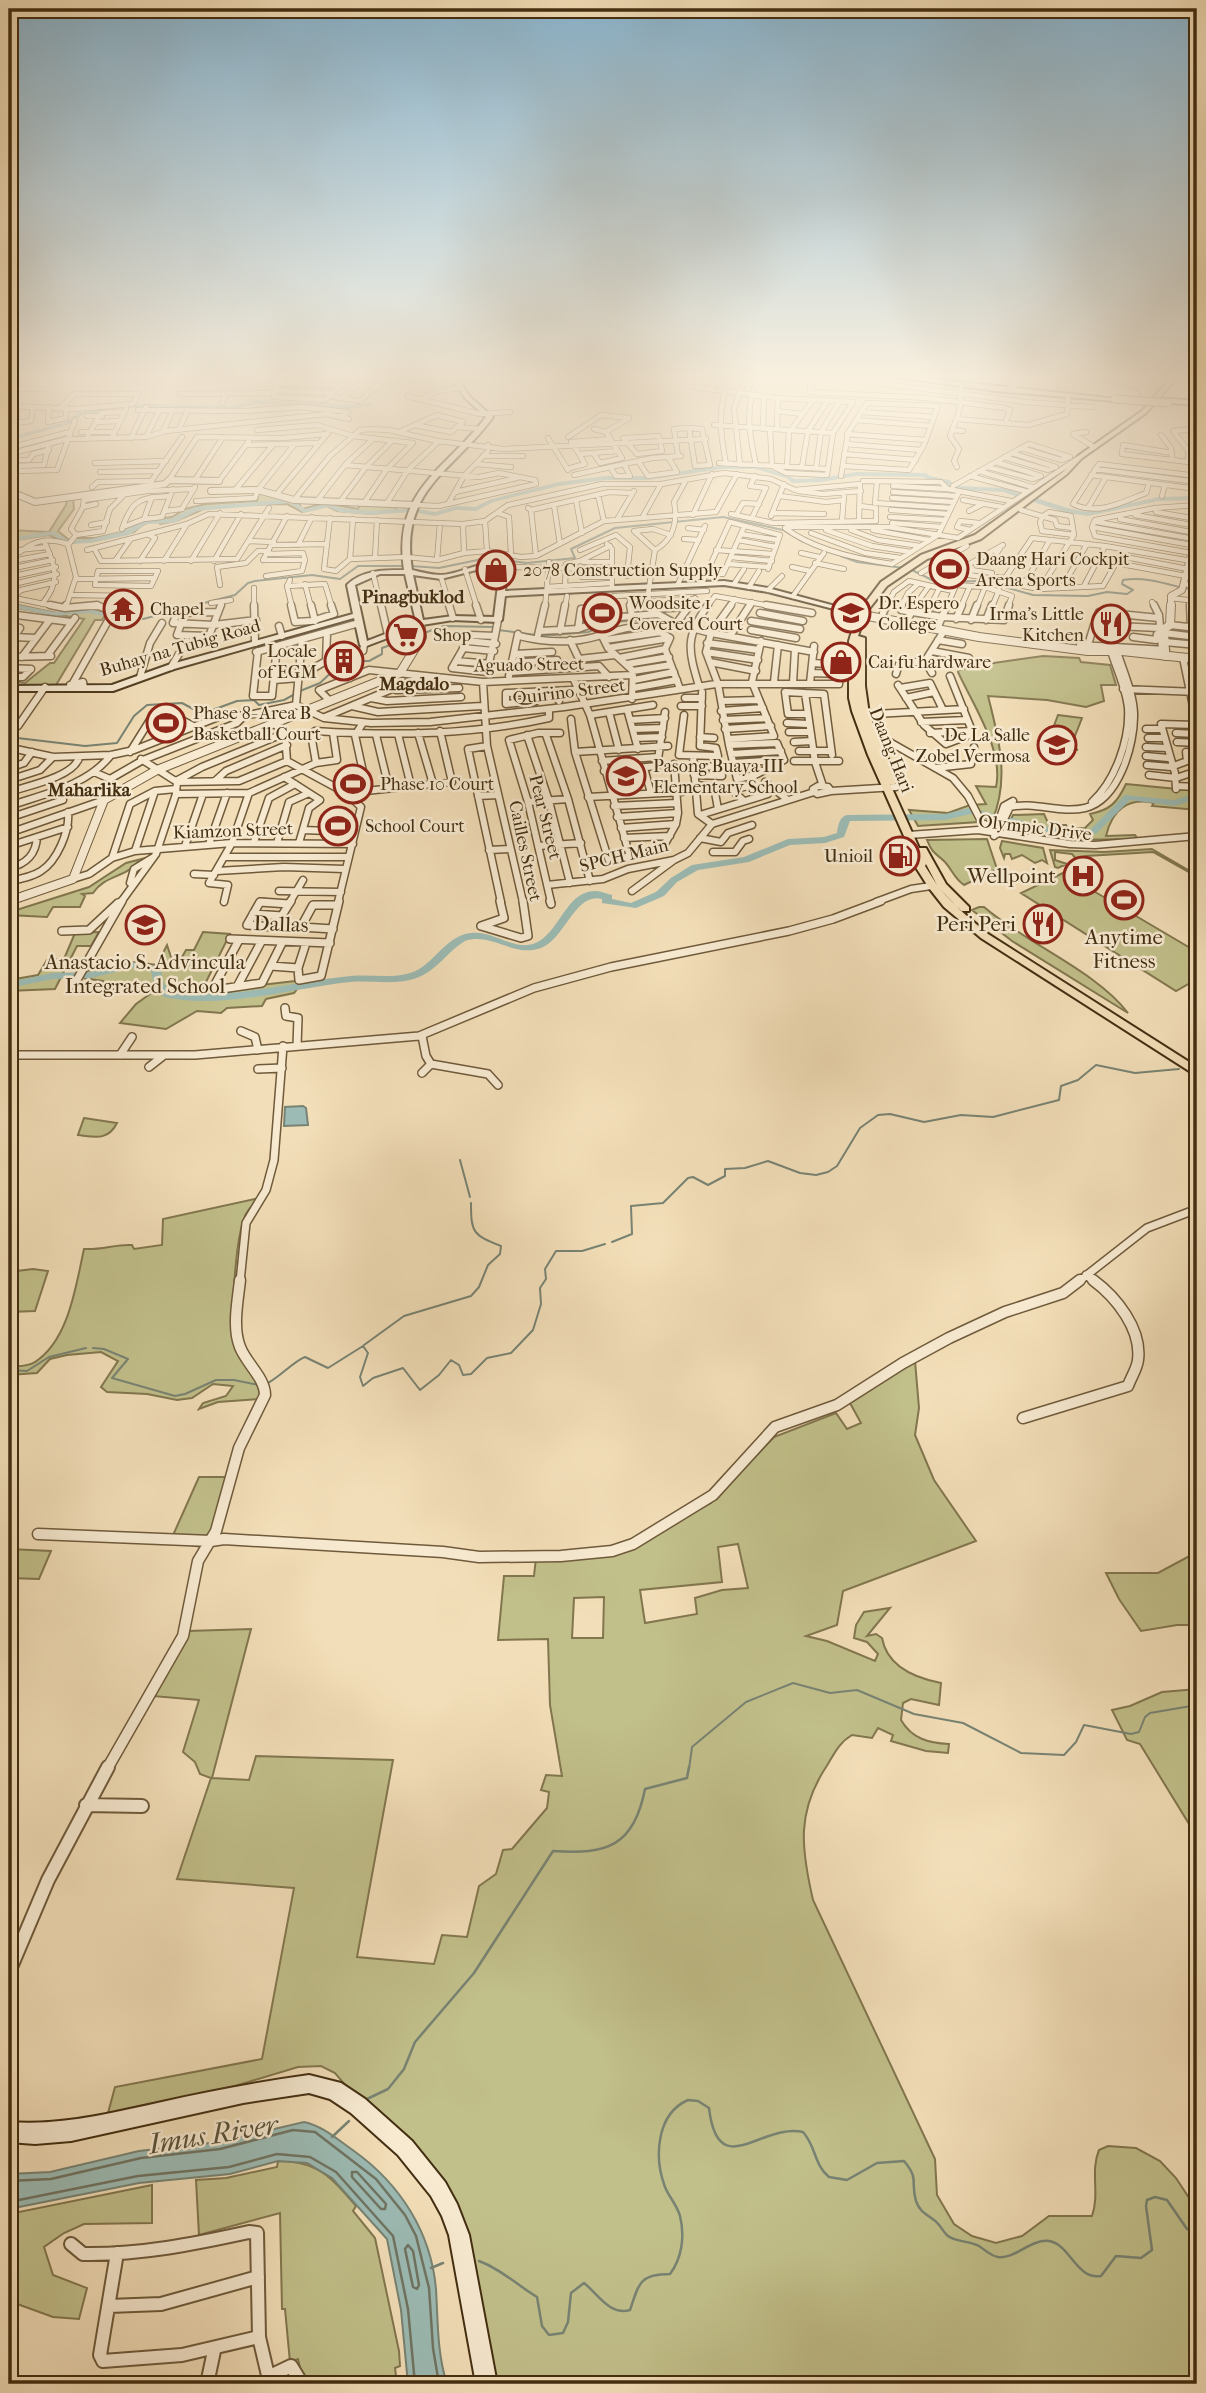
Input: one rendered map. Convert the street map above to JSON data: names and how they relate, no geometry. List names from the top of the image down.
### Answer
{
  "streets": {
    "main road": ["Buhay na Tubig Road", "Daang Hari"],
    "street": [
      "Aguado Street",
      "Quirino Street",
      "Pear Street",
      "Olympic Drive",
      "Kiamzon Street",
      "Cailles Street",
      "SPCH Main",
      "Dallas"
    ]
  },
  "crossings": [
    ["Aguado Street", "Cailles Street"],
    ["Quirino Street", "Cailles Street"],
    ["Daang Hari", "Olympic Drive"],
    ["Pear Street", "SPCH Main"]
  ],
  "districts": ["Pinagbuklod", "Magdalo", "Maharlika"],
  "water": ["Imus River"],
  "places": {
    "sports": [
      "Daang Hari Cockpit Arena Sports",
      "Woodsite 1 Covered Court",
      "Phase 8- Area B Basketball Court",
      "Phase 10 Court",
      "School Court",
      "Anytime Fitness"
    ],
    "shop": ["2078 Construction Supply", "Cai fu hardware"],
    "temple": ["Chapel"],
    "school or university": [
      "Dr. Espero College",
      "De La Salle Zobel Vermosa",
      "Pasong Buaya III Elementary School",
      "Anastacio S. Advincula Integrated School"
    ],
    "restaurant": ["Irma's Little Kitchen", "Peri Peri"],
    "supermarket": ["Shop"],
    "building": ["Locale of EGM"],
    "fuel station": ["Unioil"],
    "hospital": ["Wellpoint"]
  }
}
